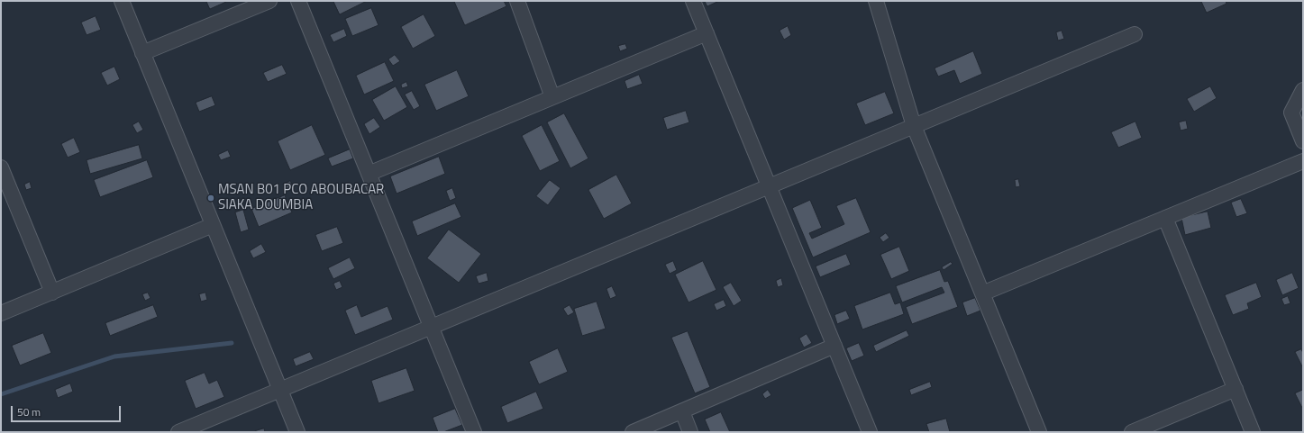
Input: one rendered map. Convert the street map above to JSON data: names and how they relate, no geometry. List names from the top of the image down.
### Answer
{
  "places": ["MSAN B01 PCO ABOUBACAR SIAKA DOUMBIA"],
  "scale_bar": "50 m"
}
